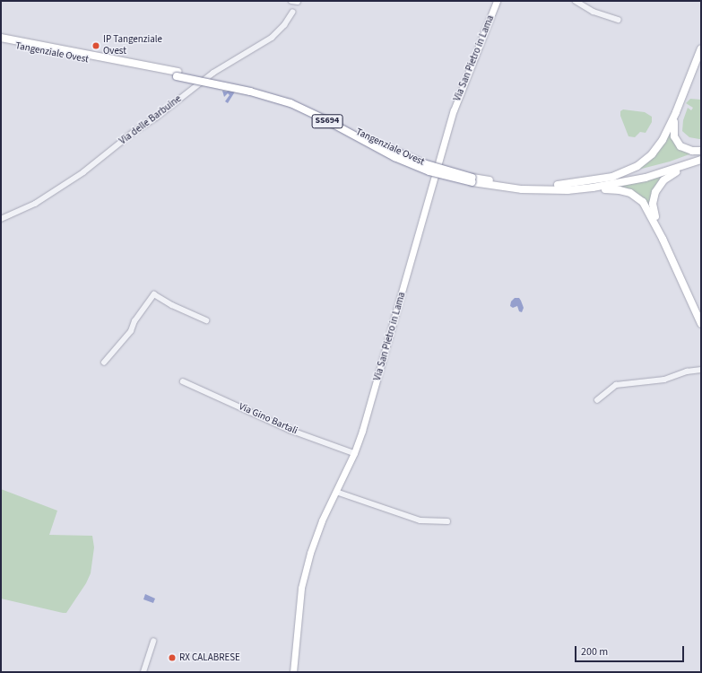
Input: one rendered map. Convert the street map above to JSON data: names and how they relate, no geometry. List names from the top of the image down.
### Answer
{
  "streets": {
    "highway": ["Tangenziale Ovest", "SS694"],
    "main road": ["Via San Pietro in Lama"],
    "street": ["Via delle Barbuine", "Via Gino Bartali"]
  },
  "crossings": [
    ["Via San Pietro in Lama", "Via Gino Bartali"]
  ],
  "places": ["IP Tangenziale Ovest", "RX CALABRESE"],
  "scale_bar": "200 m"
}
